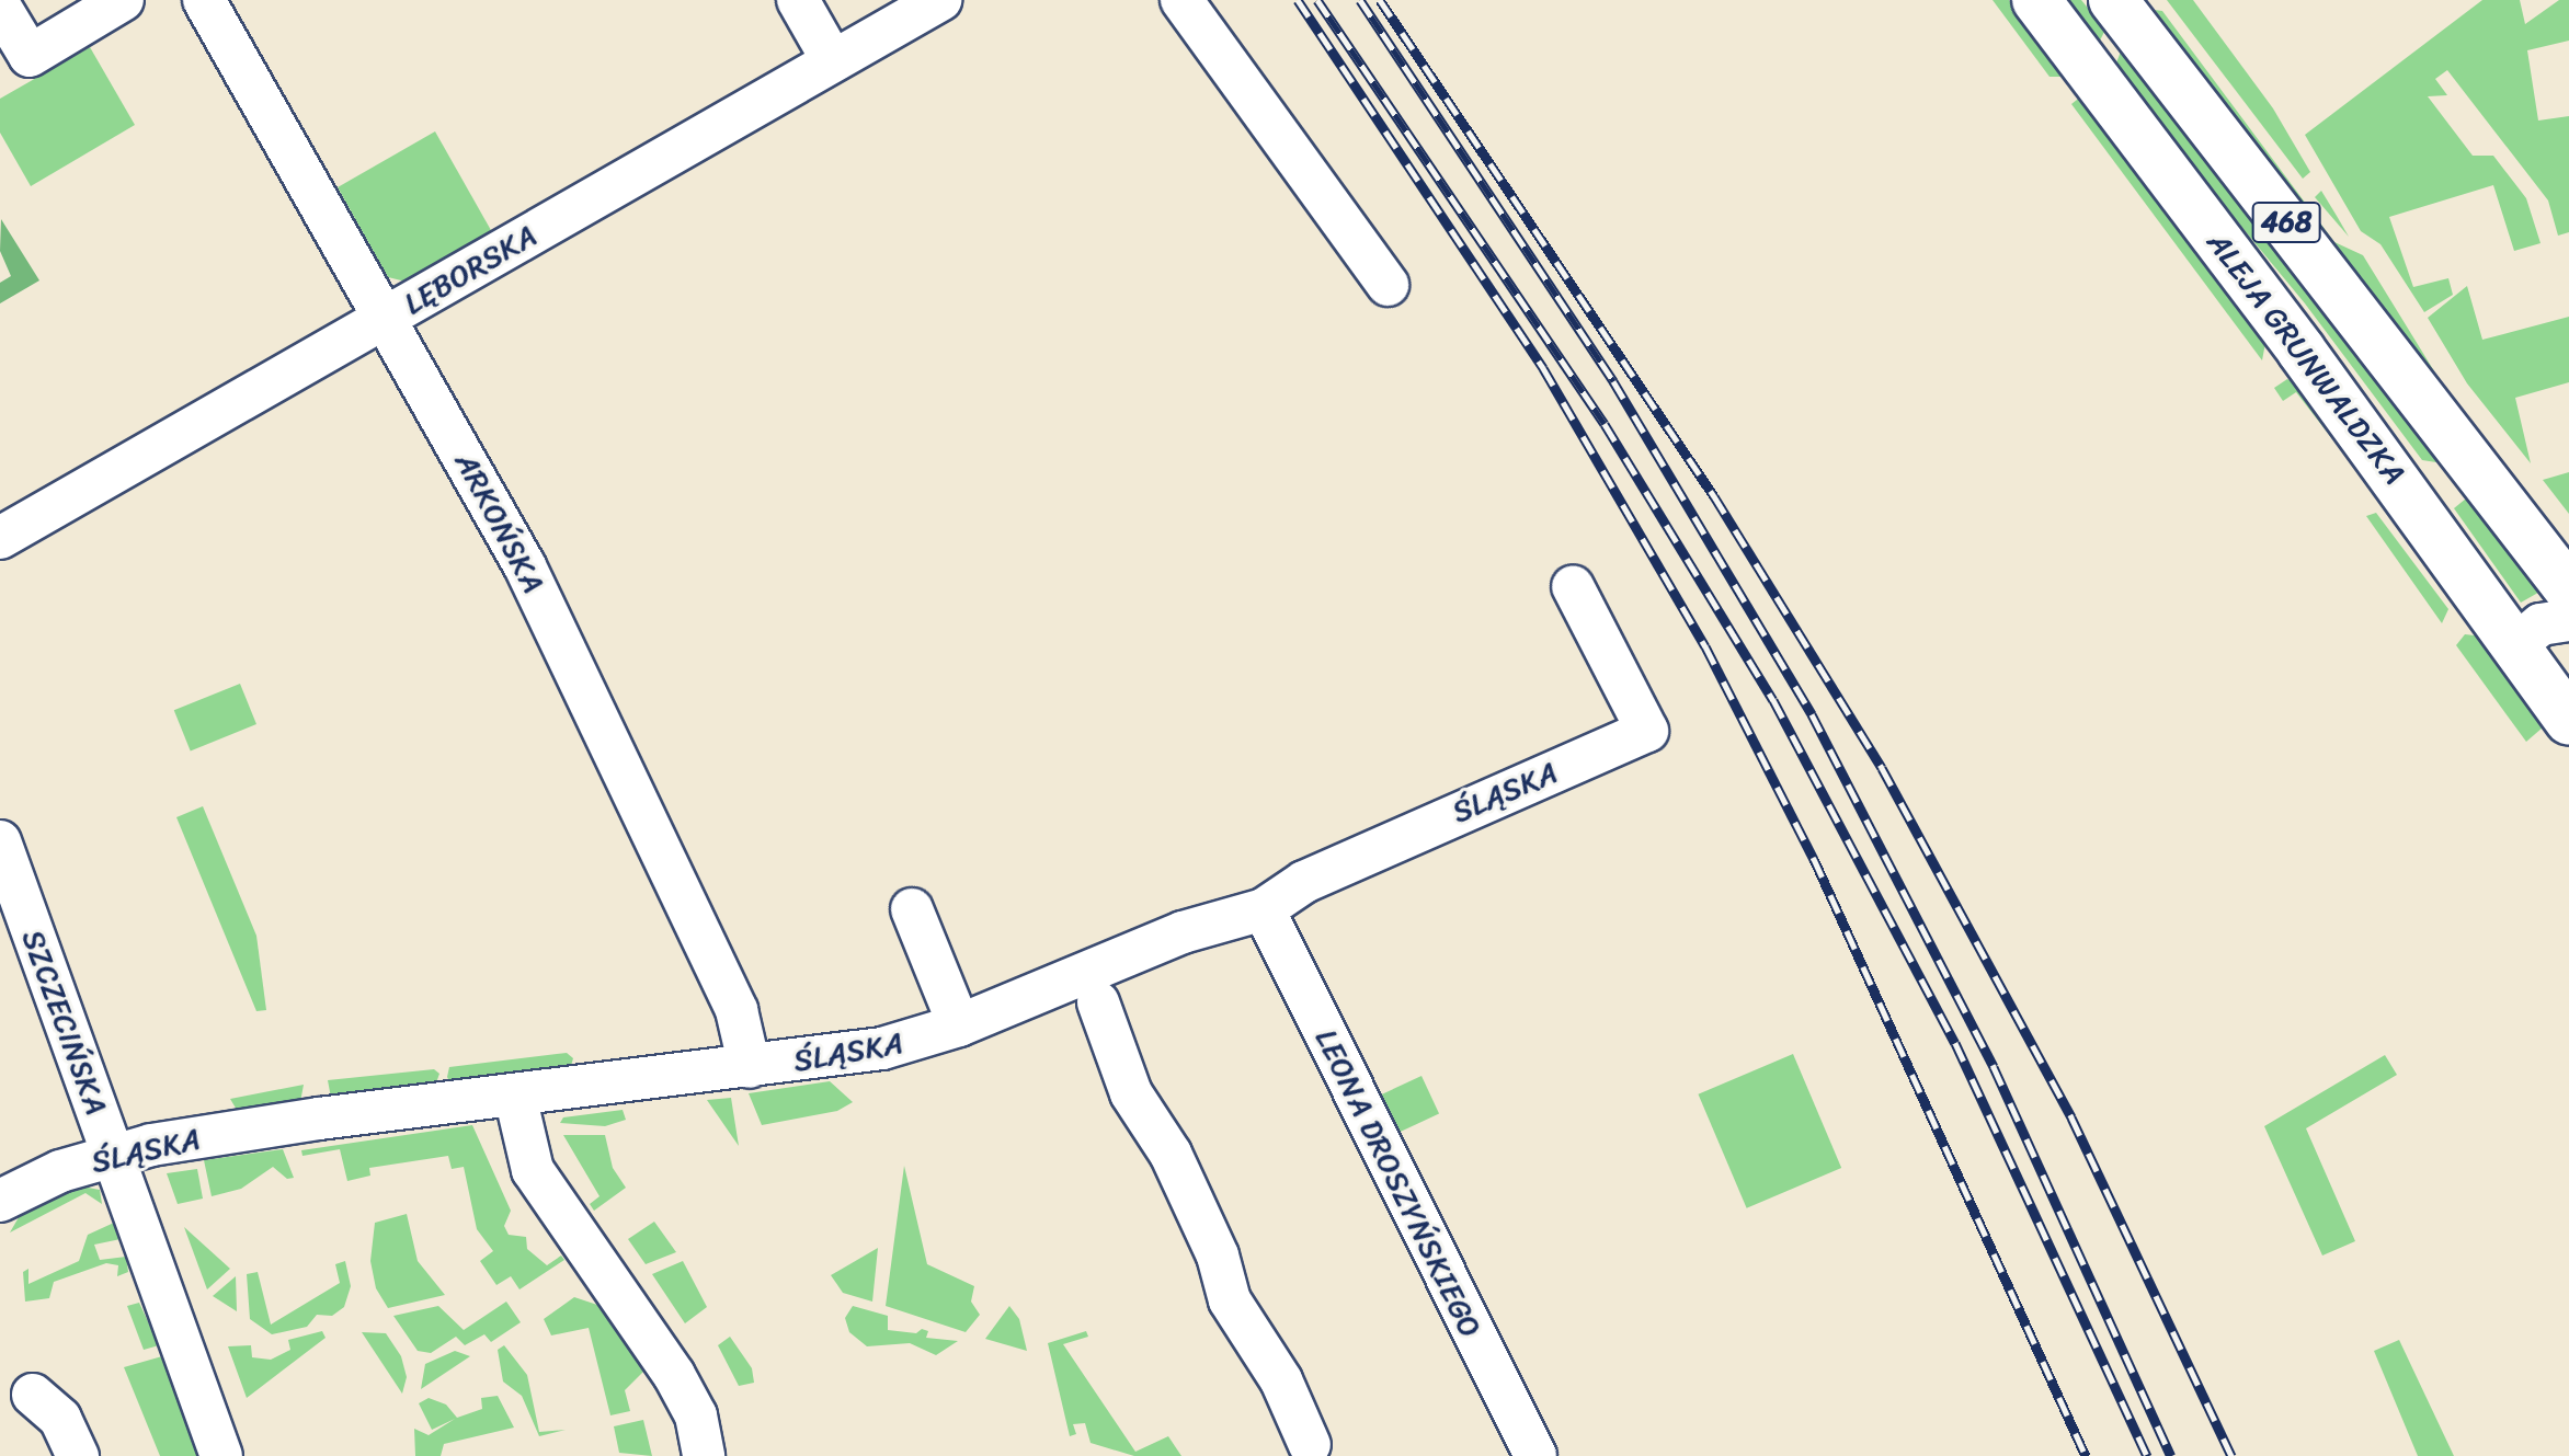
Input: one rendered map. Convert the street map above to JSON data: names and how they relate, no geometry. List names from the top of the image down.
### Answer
{
  "streets": {
    "main road": ["468", "ALEJA GRUNWALDZKA"],
    "street": [
      "LĘBORSKA",
      "ARKOŃSKA",
      "ŚLĄSKA",
      "SZCZECIŃSKA",
      "LEONA DROSZYŃSKIEGO"
    ]
  },
  "crossings": [
    ["LĘBORSKA", "ARKOŃSKA"],
    ["ARKOŃSKA", "ŚLĄSKA"],
    ["ŚLĄSKA", "SZCZECIŃSKA"],
    ["ŚLĄSKA", "LEONA DROSZYŃSKIEGO"]
  ]
}
